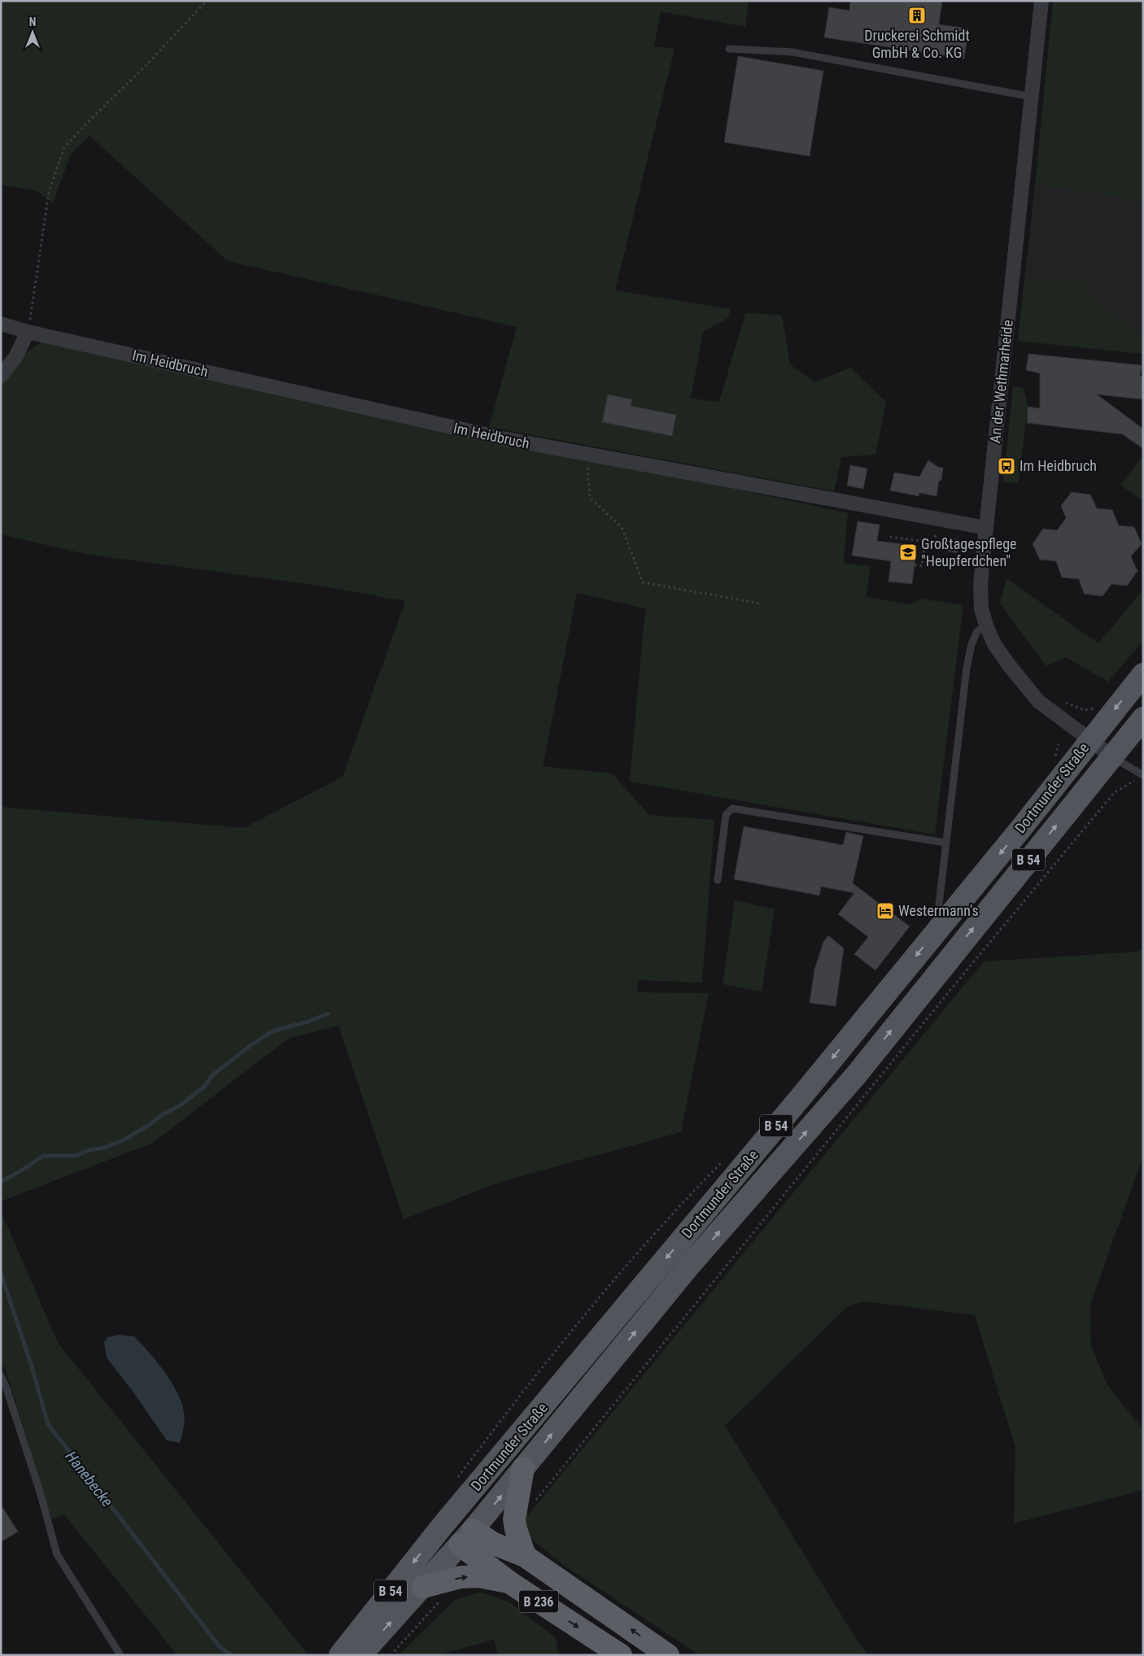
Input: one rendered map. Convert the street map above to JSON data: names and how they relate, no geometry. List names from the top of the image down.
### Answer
{
  "streets": {
    "highway": ["B 236"],
    "main road": ["Dortmunder Straße", "B 54"],
    "street": ["Im Heidbruch", "An der Wethmarheide"]
  },
  "crossings": [
    ["Im Heidbruch", "An der Wethmarheide"],
    ["An der Wethmarheide", "Dortmunder Straße"],
    ["Dortmunder Straße", "B 236"]
  ],
  "water": ["Hanebecke"],
  "places": {
    "building": ["Druckerei Schmidt GmbH & Co. KG"],
    "bus stop": ["Im Heidbruch"],
    "school or university": ["Großtagespflege \"Heupferdchen\""],
    "hotel": ["Westermann's"]
  },
  "north": "top"
}
